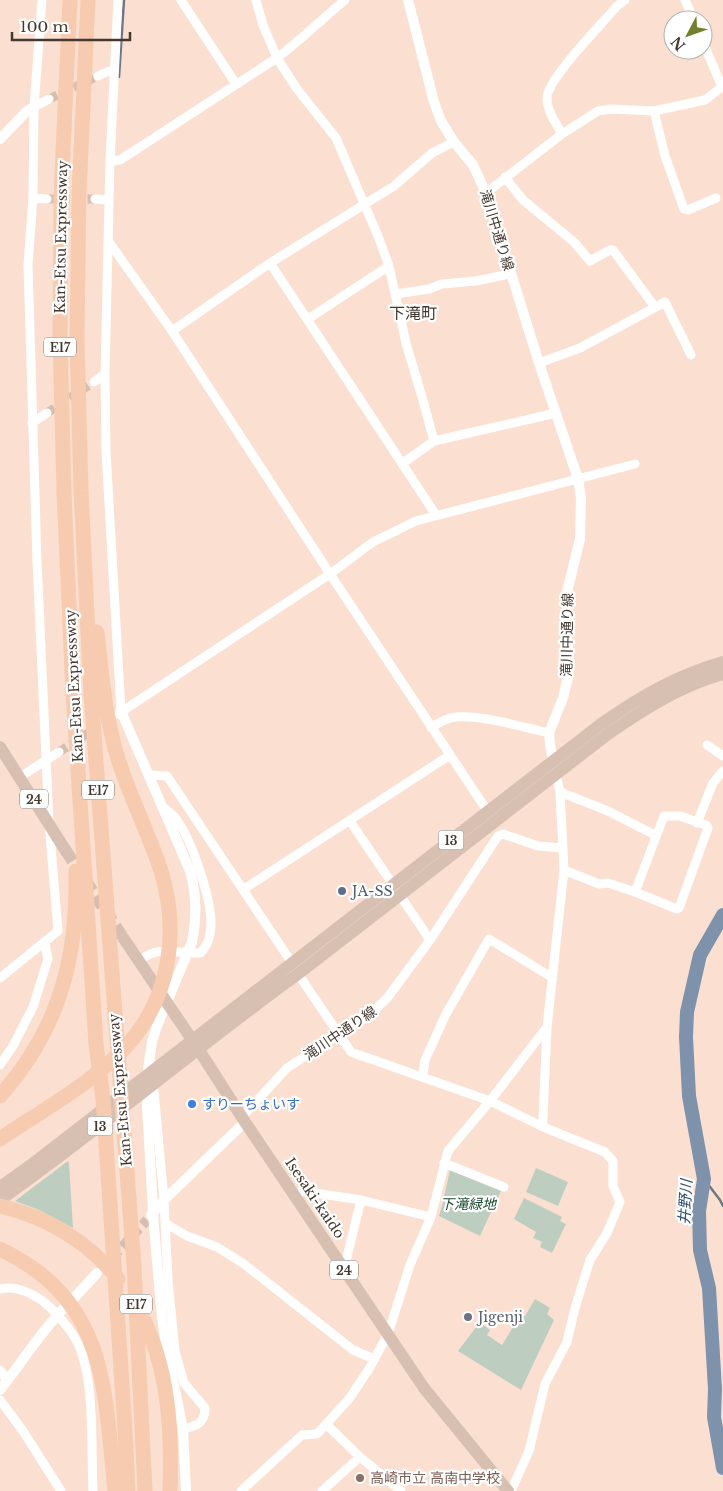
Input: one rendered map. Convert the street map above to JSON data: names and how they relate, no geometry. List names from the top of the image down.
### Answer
{
  "streets": {
    "highway": ["Kan-Etsu Expressway", "E17"],
    "main road": ["24", "13", "Isesaki-kaido"],
    "street": ["滝川中通り線"]
  },
  "crossings": [
    ["滝川中通り線", "Isesaki-kaido"],
    ["13", "Isesaki-kaido"]
  ],
  "districts": ["下滝町"],
  "water": ["井野川"],
  "parks": ["下滝緑地"],
  "places": [
    "JA-SS",
    "すりーちょいす",
    "Jigenji",
    "高崎市立 高南中学校"
  ],
  "scale_bar": "100 m",
  "north": "bottom left"
}
